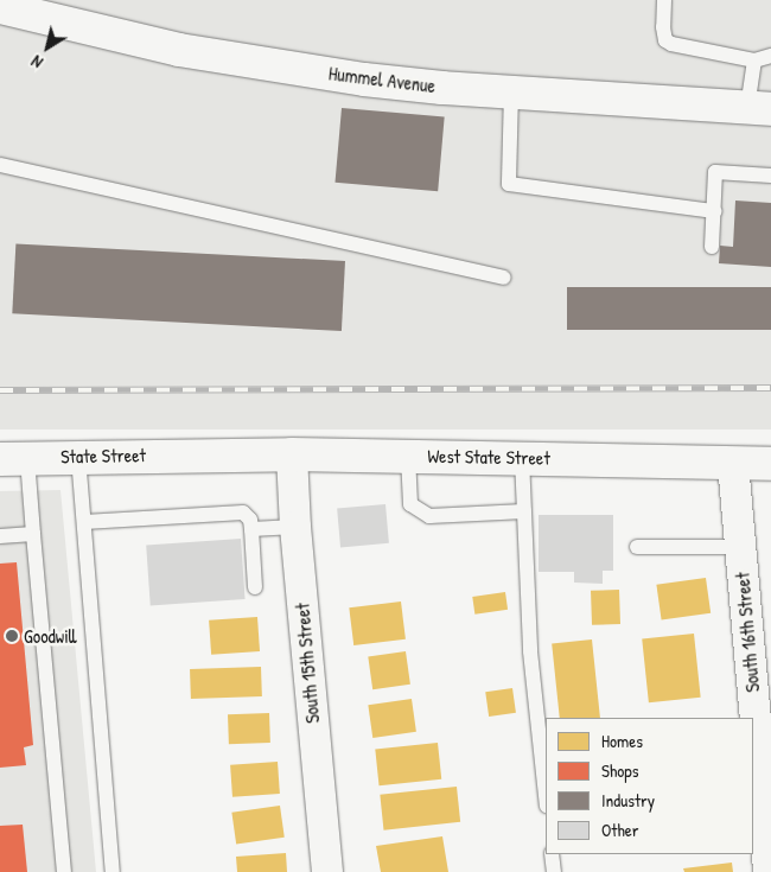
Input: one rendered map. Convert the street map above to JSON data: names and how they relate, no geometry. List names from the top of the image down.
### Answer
{
  "streets": {
    "main road": ["Hummel Avenue", "State Street", "West State Street"],
    "street": ["South 16th Street", "South 15th Street"]
  },
  "crossings": [
    ["State Street", "West State Street"],
    ["West State Street", "South 16th Street"],
    ["West State Street", "South 15th Street"]
  ],
  "places": ["Goodwill"],
  "legend": [
    "Homes",
    "Shops",
    "Industry",
    "Other"
  ],
  "north": "bottom left"
}
